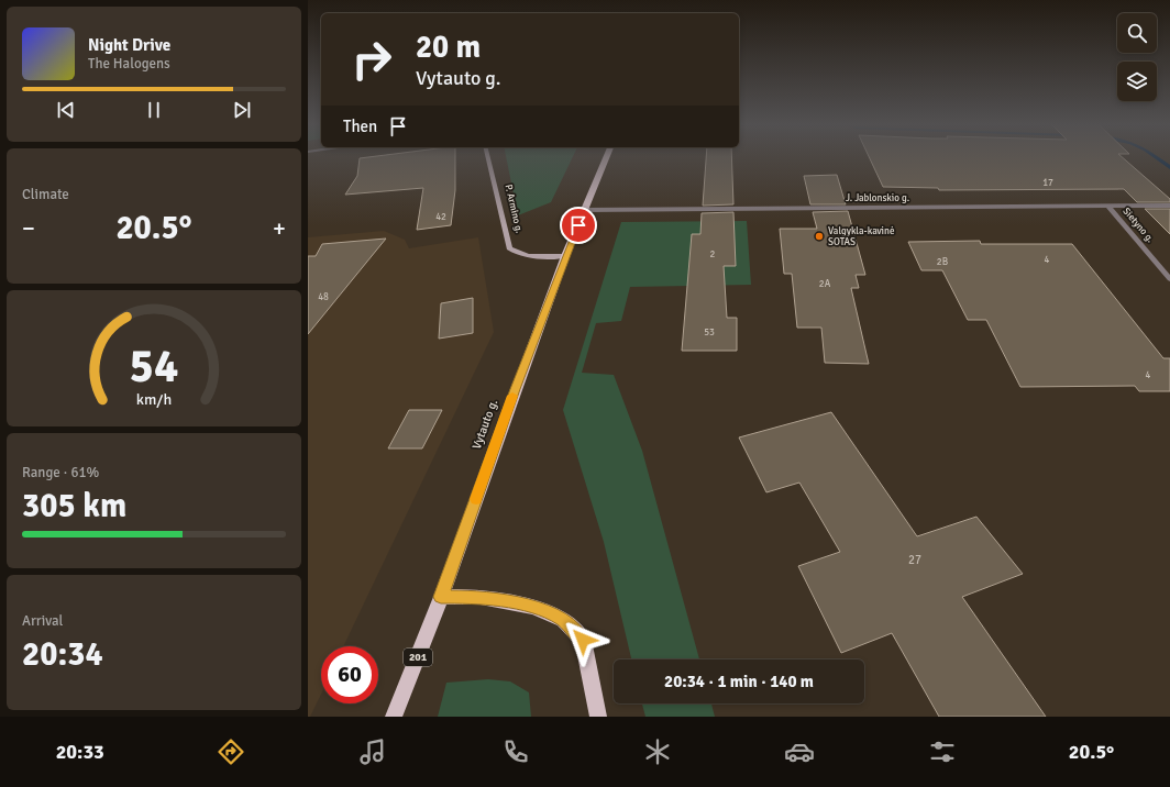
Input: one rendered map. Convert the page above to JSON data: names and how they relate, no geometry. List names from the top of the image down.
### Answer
{
  "streets": {
    "main road": ["P. Armino g.", "Vytauto g.", "201"],
    "street": ["J. Jablonskio g.", "Sietyno g."]
  },
  "crossings": [
    ["J. Jablonskio g.", "Sietyno g."],
    ["J. Jablonskio g.", "Vytauto g."],
    ["P. Armino g.", "Vytauto g."]
  ],
  "places": ["Valgykla-kavinė SOTAS"],
  "house_numbers": [
    "17",
    "42",
    "2",
    "4",
    "2B",
    "2A",
    "48",
    "53",
    "4",
    "27"
  ],
  "page": {
    "turn": ["20 m", "Vytauto g."],
    "song": ["Night Drive", "The Halogens"],
    "then": "Then",
    "tile": [
      "Climate",
      ["Range · 61%", "305 km"],
      ["Arrival", "20:34"]
    ],
    "heat": ["−", "20.5°", "+"],
    "limit": "60",
    "trip": "20:34 · 1 min · 140 m",
    "tabs": ["20:33", "20.5°"],
    "gauge": ["54", "km/h"]
  }
}
